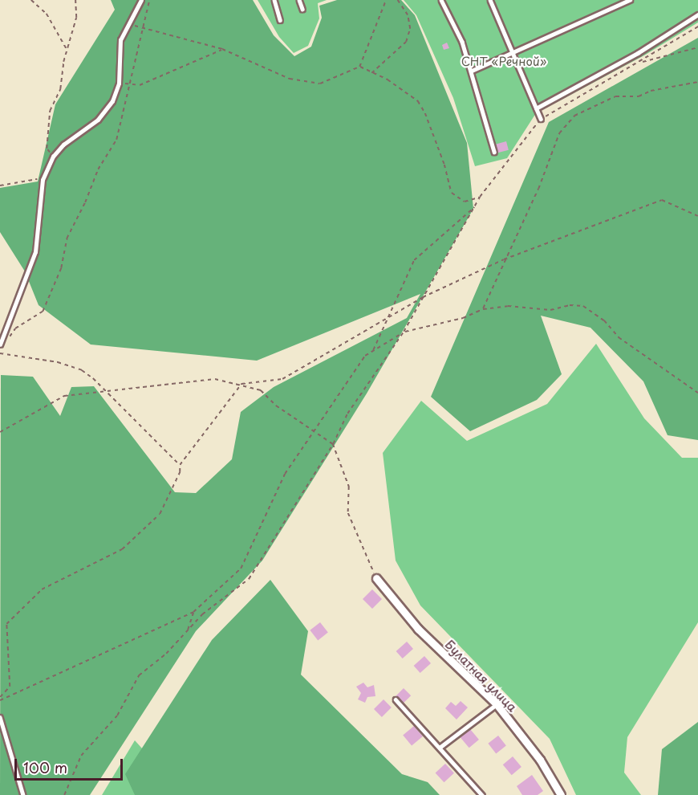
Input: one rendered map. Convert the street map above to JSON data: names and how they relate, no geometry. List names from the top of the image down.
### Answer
{
  "streets": {
    "street": ["Булатная улица"]
  },
  "parks": ["СНТ «Речной»"],
  "scale_bar": "100 m"
}
